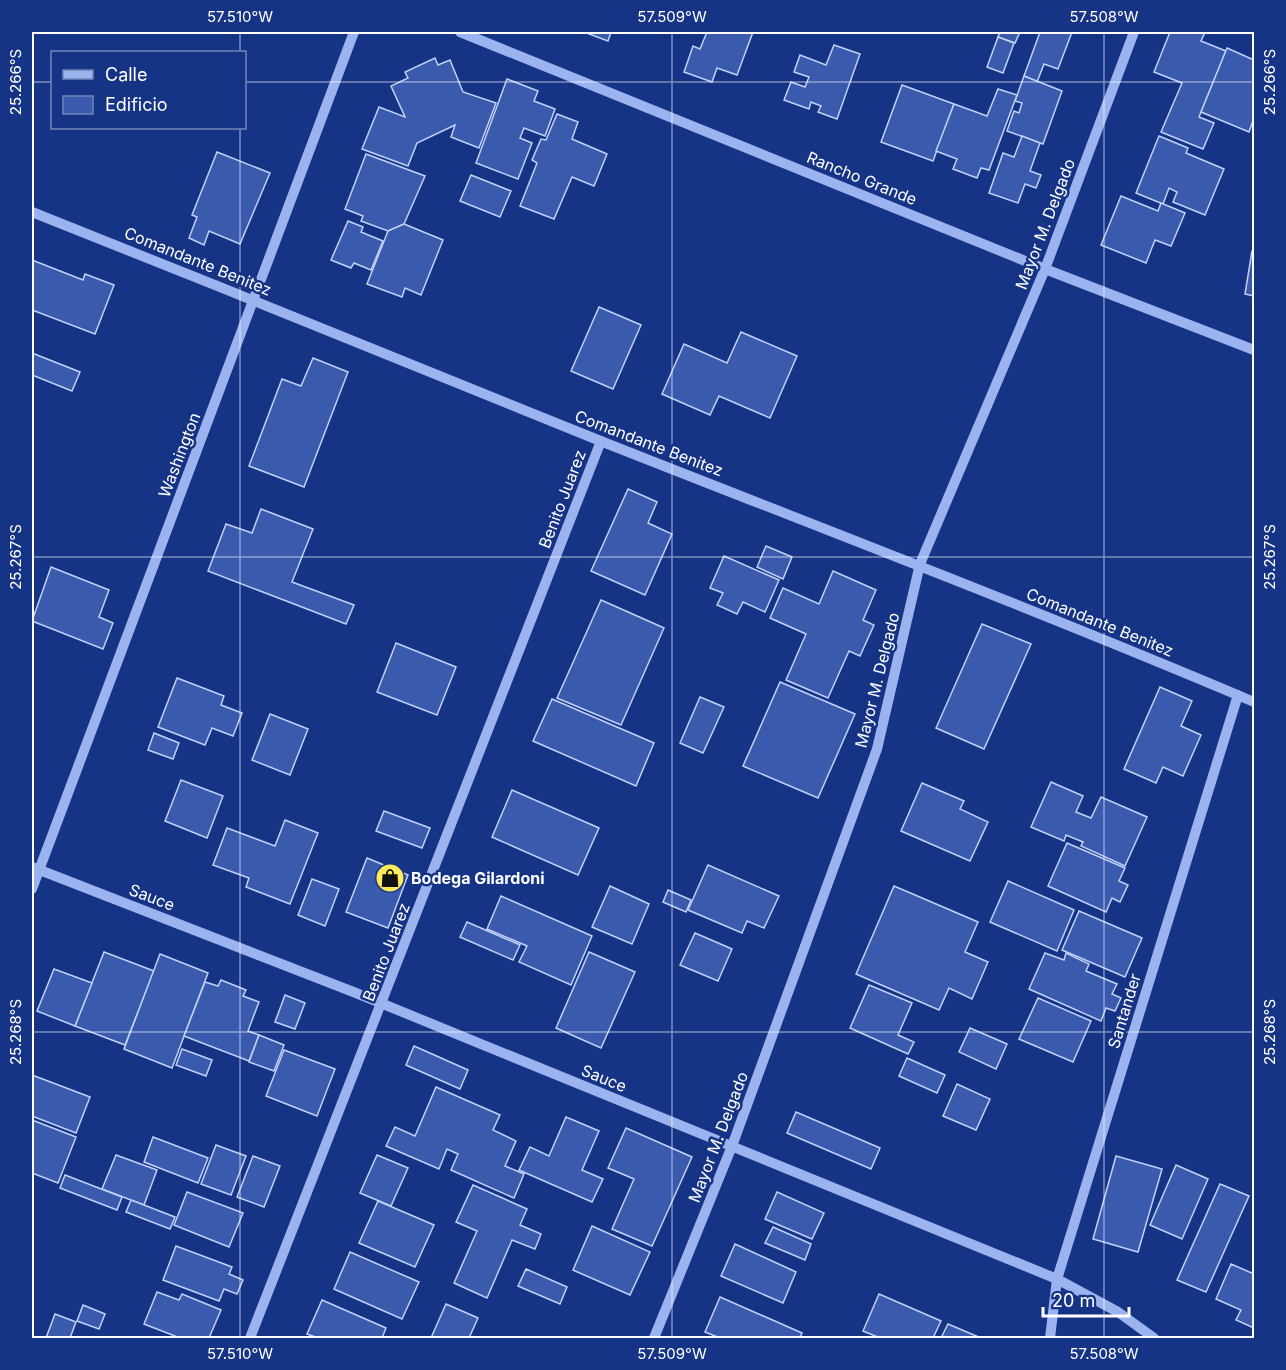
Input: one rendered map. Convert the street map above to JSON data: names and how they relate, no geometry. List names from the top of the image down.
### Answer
{
  "streets": {
    "street": [
      "Rancho Grande",
      "Mayor M. Delgado",
      "Comandante Benitez",
      "Washington",
      "Benito Juarez",
      "Sauce",
      "Santander"
    ]
  },
  "crossings": [
    ["Rancho Grande", "Mayor M. Delgado"],
    ["Mayor M. Delgado", "Comandante Benitez"],
    ["Mayor M. Delgado", "Sauce"],
    ["Comandante Benitez", "Washington"],
    ["Comandante Benitez", "Benito Juarez"],
    ["Comandante Benitez", "Santander"],
    ["Washington", "Sauce"],
    ["Benito Juarez", "Sauce"],
    ["Sauce", "Santander"]
  ],
  "places": {
    "shop": ["Bodega Gilardoni"]
  },
  "legend": ["Calle", "Edificio"],
  "scale_bar": "20 m",
  "coordinates": [
    "57.510°W",
    "57.509°W",
    "57.508°W",
    "25.266°S",
    "25.267°S",
    "25.268°S"
  ]
}
